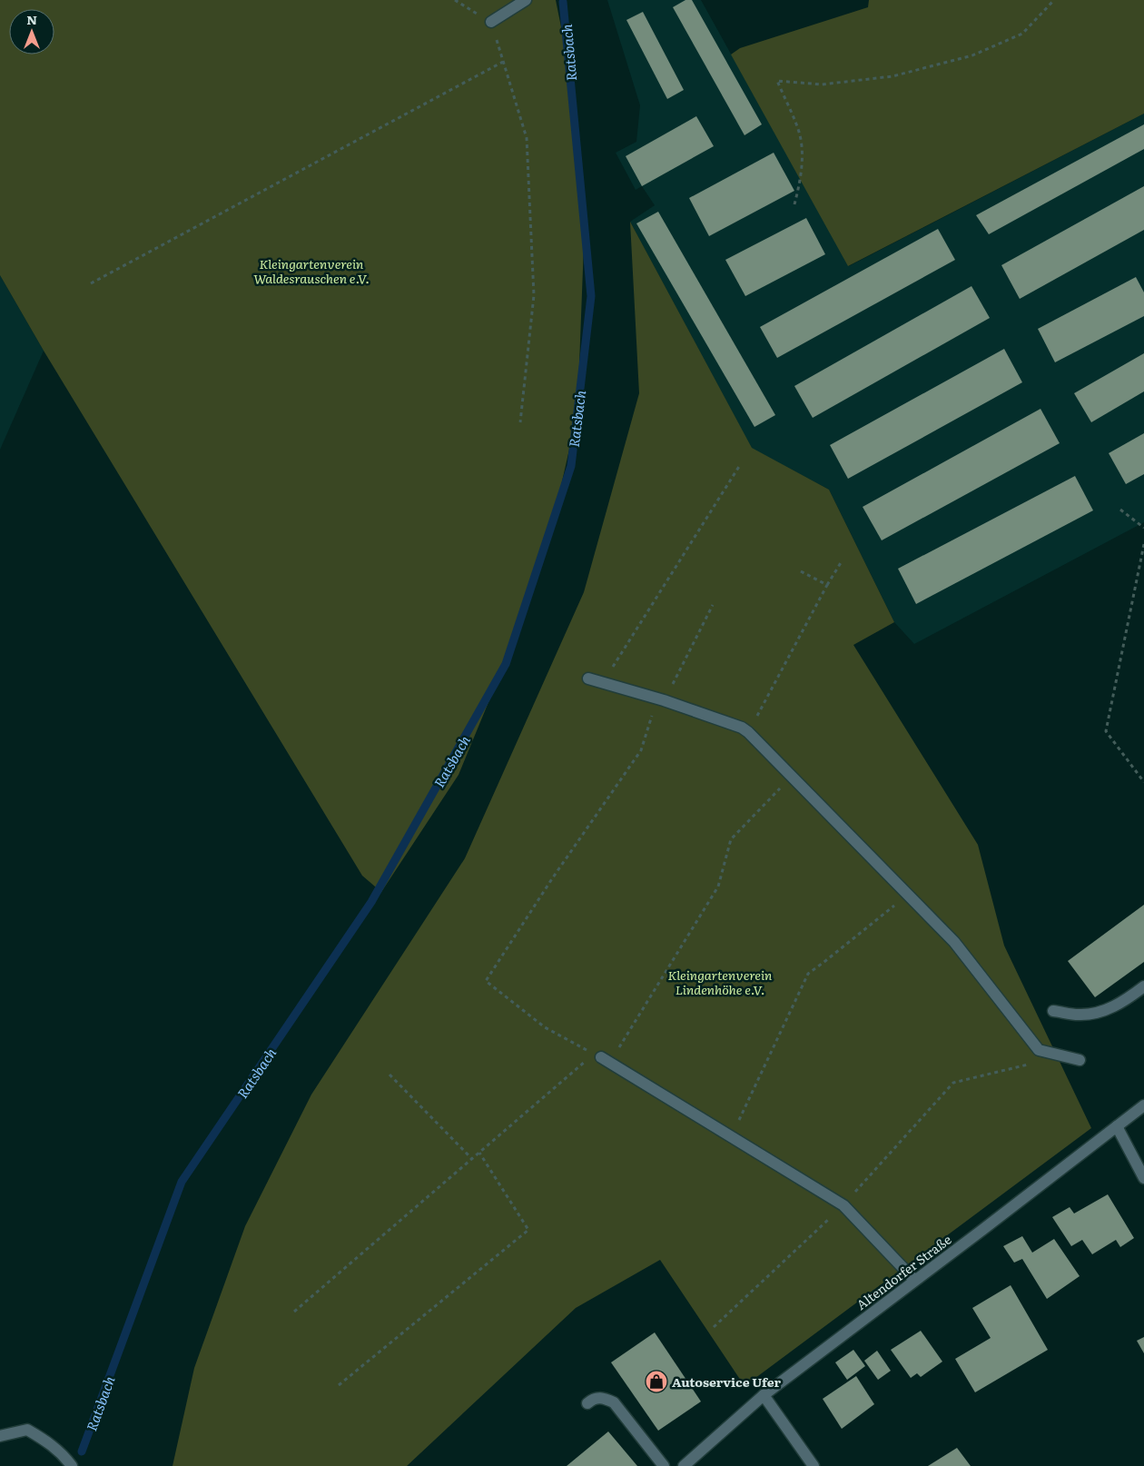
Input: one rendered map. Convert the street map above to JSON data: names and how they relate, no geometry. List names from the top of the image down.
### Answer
{
  "streets": {
    "street": ["Altendorfer Straße"]
  },
  "water": ["Ratsbach"],
  "parks": ["Kleingartenverein Waldesrauschen e.V.", "Kleingartenverein Lindenhöhe e.V."],
  "places": {
    "shop": ["Autoservice Ufer"]
  },
  "north": "top"
}
